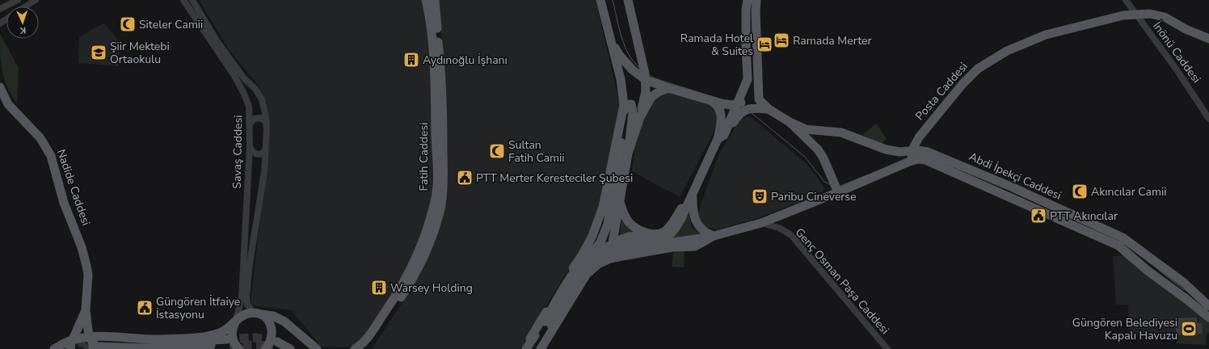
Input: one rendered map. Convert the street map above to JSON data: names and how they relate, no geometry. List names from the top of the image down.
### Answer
{
  "streets": {
    "main road": [
      "Posta Caddesi",
      "Fatih Caddesi",
      "Abdi İpekçi Caddesi",
      "Nadide Caddesi"
    ],
    "street": ["İnönü Caddesi", "Savaş Caddesi", "Genç Osman Paşa Caddesi"]
  },
  "crossings": [
    ["İnönü Caddesi", "Posta Caddesi"],
    ["Posta Caddesi", "Abdi İpekçi Caddesi"]
  ],
  "places": {
    "mosque": ["Siteler Camii", "Sultan Fatih Camii", "Akıncılar Camii"],
    "hotel": ["Ramada Merter", "Ramada Hotel & Suites"],
    "school or university": ["Şiir Mektebi Ortaokulu"],
    "building": ["Aydınoğlu İşhanı", "Warsey Holding"],
    "public building": ["PTT Merter Keresteciler Şubesi", "PTT Akıncılar", "Güngören İtfaiye İstasyonu"],
    "theatre": ["Paribu Cineverse"],
    "sports": ["Güngören Belediyesi Kapalı Havuzu"]
  },
  "north": "bottom"
}
